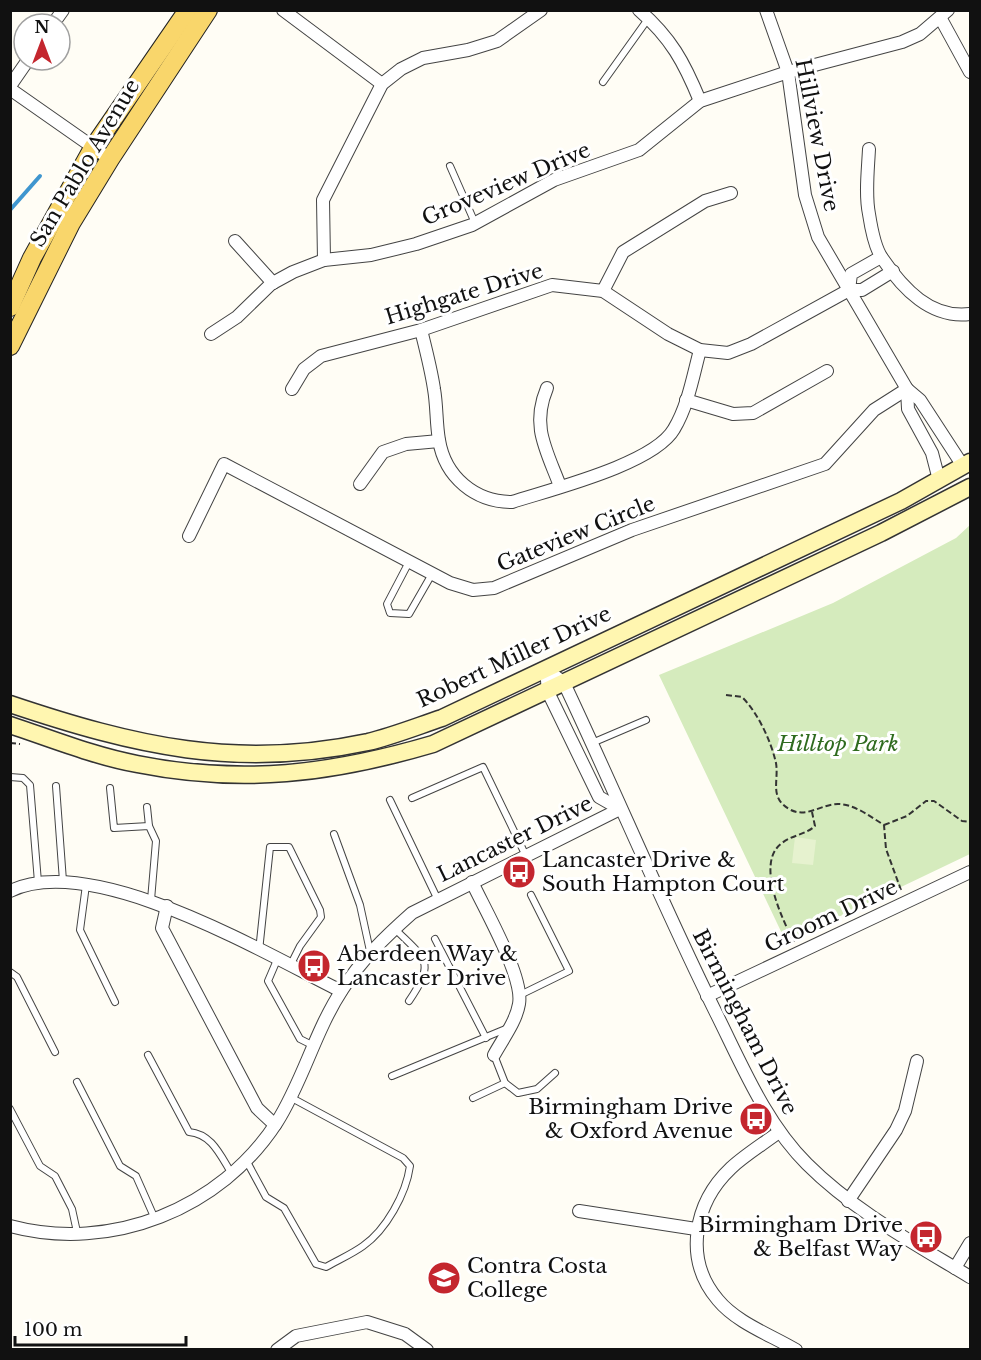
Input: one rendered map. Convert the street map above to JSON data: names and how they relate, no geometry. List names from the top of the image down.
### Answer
{
  "streets": {
    "main road": ["San Pablo Avenue", "Robert Miller Drive"],
    "street": [
      "Hillview Drive",
      "Groveview Drive",
      "Highgate Drive",
      "Gateview Circle",
      "Lancaster Drive",
      "Groom Drive",
      "Birmingham Drive"
    ]
  },
  "crossings": [
    ["Hillview Drive", "Groveview Drive"],
    ["Hillview Drive", "Highgate Drive"],
    ["Hillview Drive", "Gateview Circle"],
    ["Robert Miller Drive", "Birmingham Drive"],
    ["Lancaster Drive", "Birmingham Drive"],
    ["Groom Drive", "Birmingham Drive"]
  ],
  "parks": ["Hilltop Park"],
  "places": {
    "bus stop": [
      "Lancaster Drive & South Hampton Court",
      "Aberdeen Way & Lancaster Drive",
      "Birmingham Drive & Oxford Avenue",
      "Birmingham Drive & Belfast Way"
    ],
    "school or university": ["Contra Costa College"]
  },
  "scale_bar": "100 m",
  "north": "top"
}
